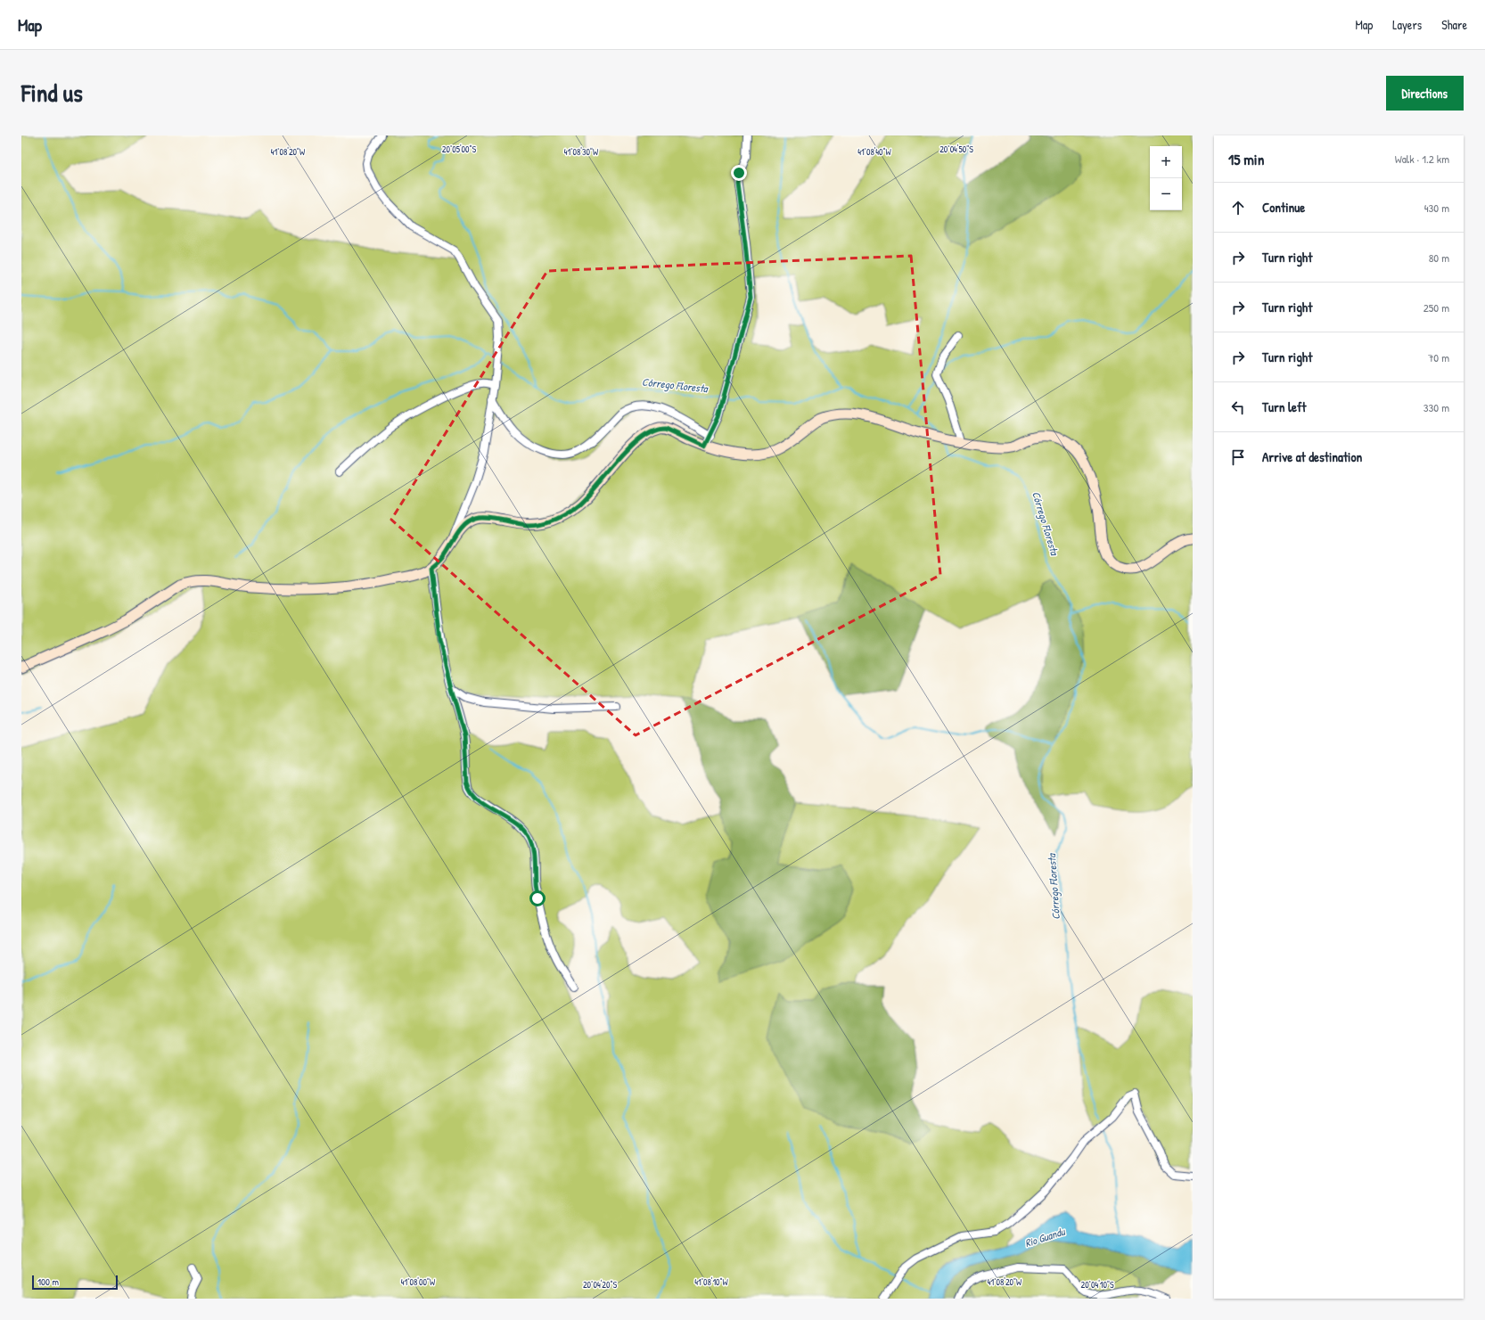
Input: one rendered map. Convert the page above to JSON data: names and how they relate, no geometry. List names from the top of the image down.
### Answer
{
  "water": ["Córrego Floresta", "Rio Guandu"],
  "scale_bar": "100 m",
  "page": {
    "header": "Map",
    "nav": ["Map", "Layers", "Share"],
    "title": "Find us",
    "buttons": "Directions",
    "heading": ["15 min", "Walk · 1.2 km"],
    "map_buttons": ["+", "−"],
    "list": [
      ["Continue", "430 m"],
      ["Turn right", "80 m"],
      ["Turn right", "250 m"],
      ["Turn right", "70 m"],
      ["Turn left", "330 m"],
      "Arrive at destination"
    ],
    "scale": "100 m"
  },
  "coordinates": [
    "20°05'00\"S",
    "20°04'50\"S",
    "41°08'20\"W",
    "41°08'30\"W",
    "41°08'40\"W",
    "41°08'00\"W",
    "41°08'10\"W",
    "20°04'20\"S",
    "20°04'10\"S"
  ]
}
